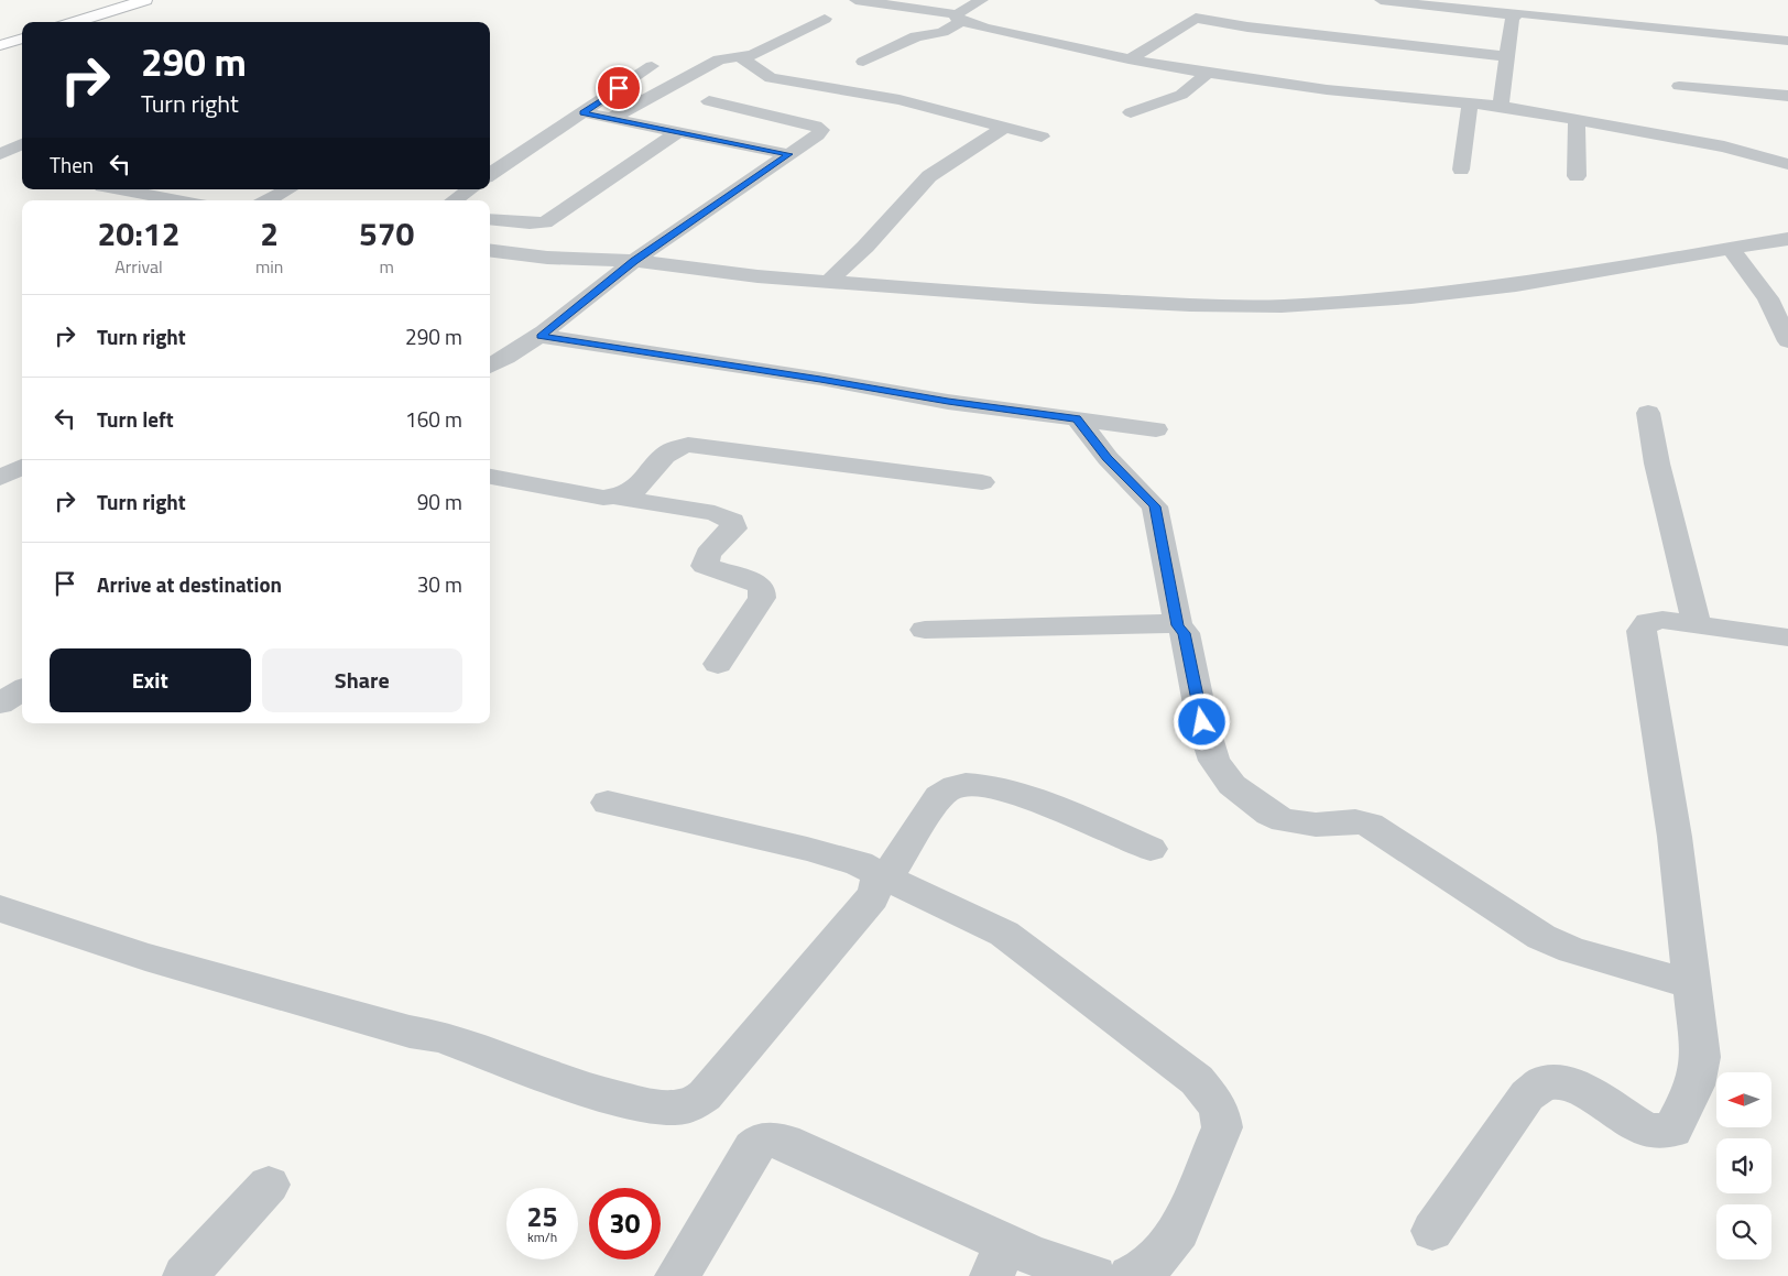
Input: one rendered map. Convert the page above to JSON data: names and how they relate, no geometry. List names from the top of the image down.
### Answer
{
  "north": "left",
  "page": {
    "turn": ["290 m", "Turn right"],
    "then": "Then",
    "eta": [
      "20:12",
      "Arrival",
      "2",
      "min",
      "570",
      "m"
    ],
    "list": [
      {
        "name": "Turn right",
        "value": "290 m"
      },
      {
        "name": "Turn left",
        "value": "160 m"
      },
      {
        "name": "Turn right",
        "value": "90 m"
      },
      {
        "name": "Arrive at destination",
        "value": "30 m"
      }
    ],
    "buttons": ["Exit", "Share"],
    "speed": "25 km/h",
    "limit": "30"
  }
}
